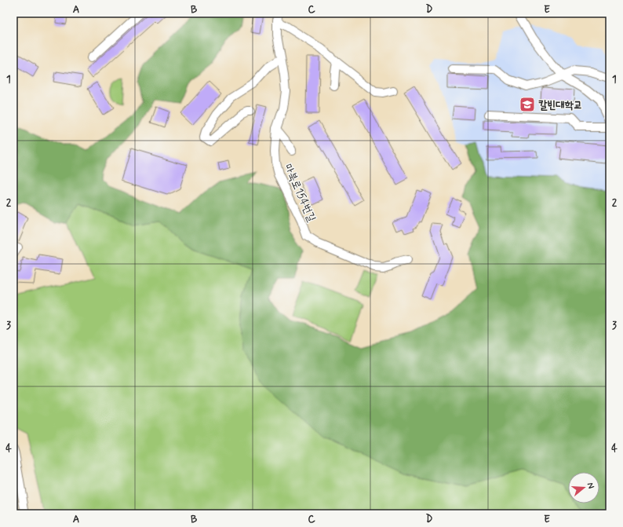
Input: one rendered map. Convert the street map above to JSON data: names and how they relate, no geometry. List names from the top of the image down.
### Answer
{
  "streets": {
    "street": ["마북로154번길"]
  },
  "places": {
    "school or university": ["칼빈대학교"]
  },
  "north": "right",
  "grid": {
    "columns": [
      "A",
      "B",
      "C",
      "D",
      "E"
    ],
    "rows": [
      "1",
      "2",
      "3",
      "4"
    ]
  }
}
